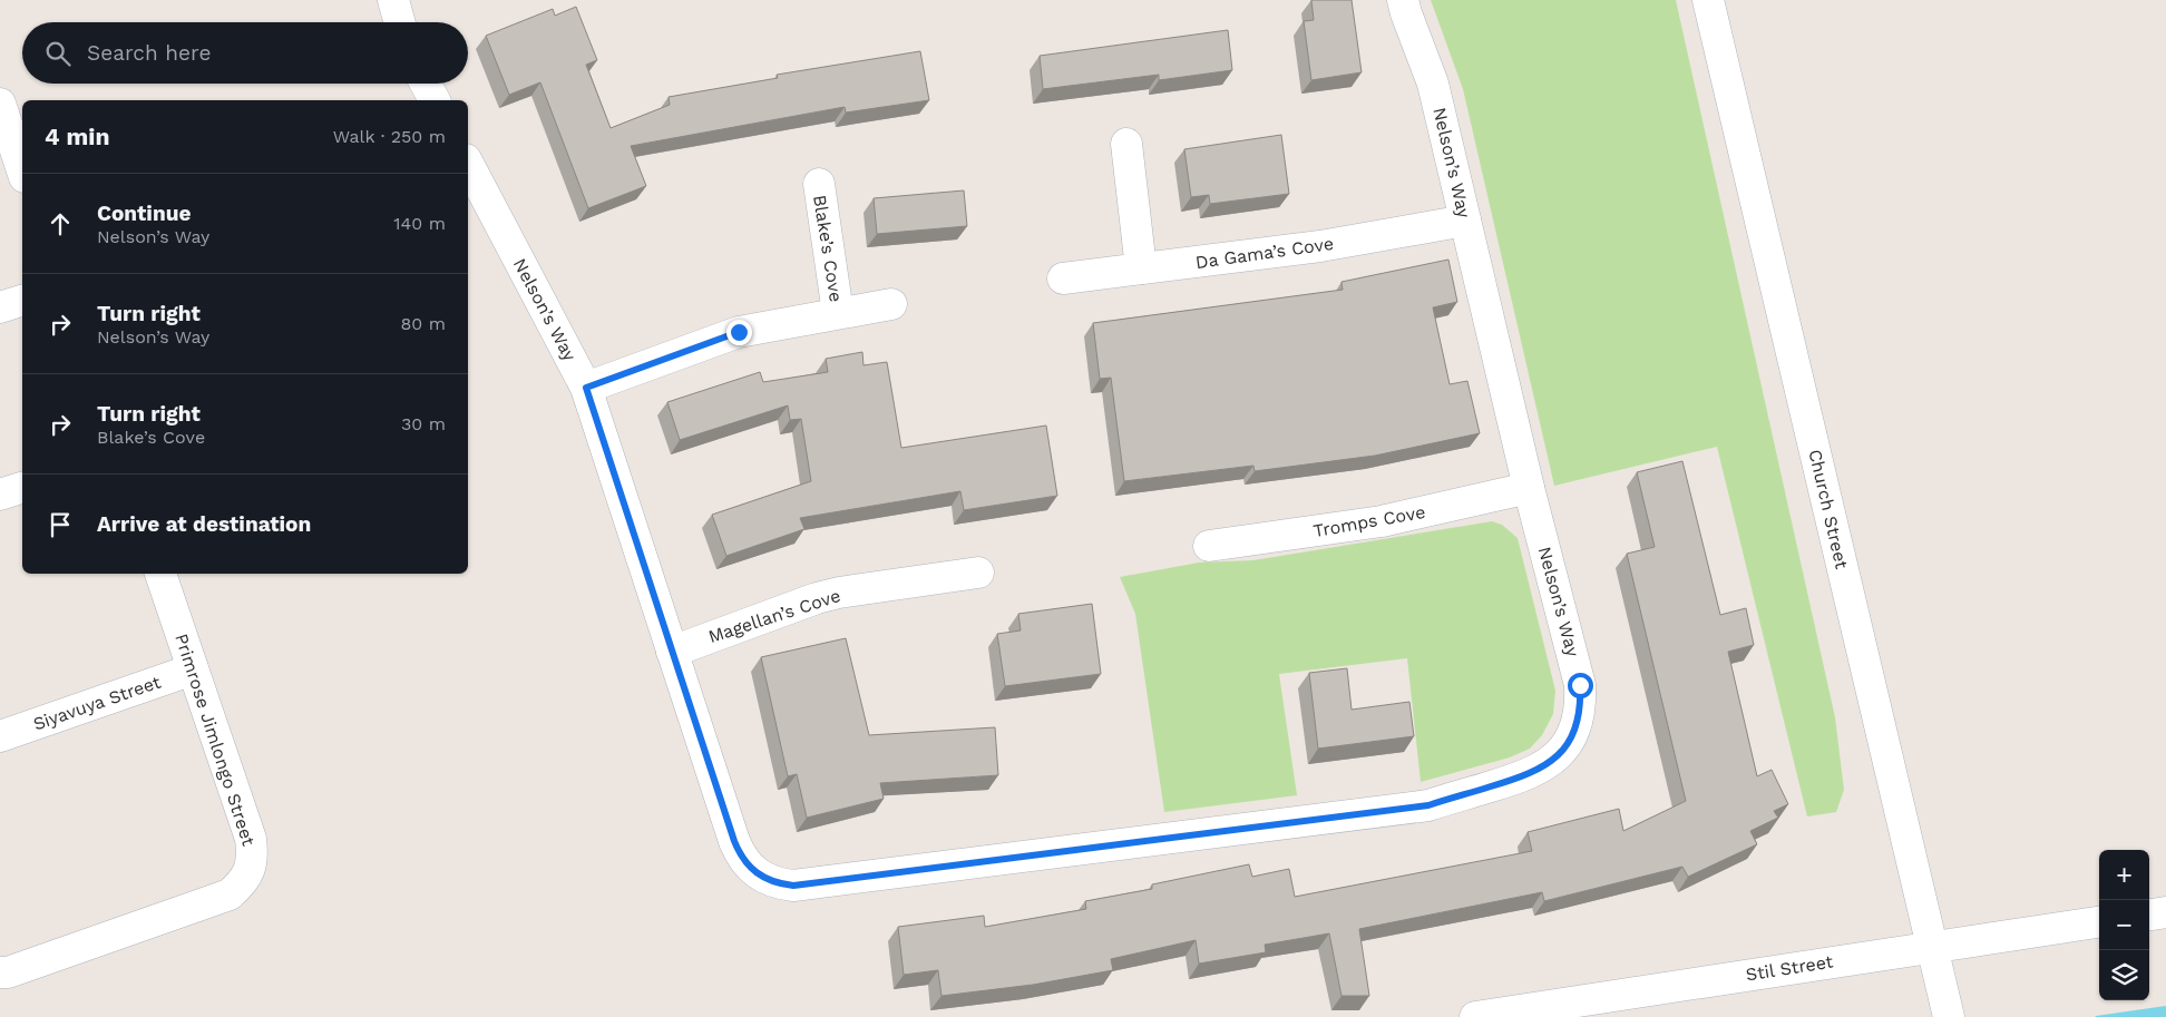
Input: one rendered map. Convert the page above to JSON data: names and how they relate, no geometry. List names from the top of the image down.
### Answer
{
  "streets": {
    "street": [
      "Nelson’s Way",
      "Blake’s Cove",
      "Da Gama’s Cove",
      "Church Street",
      "Tromps Cove",
      "Magellan’s Cove",
      "Siyavuya Street",
      "Primrose Jimlongo Street",
      "Stil Street"
    ]
  },
  "crossings": [
    ["Nelson’s Way", "Blake’s Cove"],
    ["Nelson’s Way", "Da Gama’s Cove"],
    ["Nelson’s Way", "Tromps Cove"],
    ["Nelson’s Way", "Magellan’s Cove"],
    ["Church Street", "Stil Street"],
    ["Siyavuya Street", "Primrose Jimlongo Street"]
  ],
  "page": {
    "search": "Search here",
    "heading": ["4 min", "Walk · 250 m"],
    "list": [
      ["Continue", "Nelson’s Way", "140 m"],
      ["Turn right", "Nelson’s Way", "80 m"],
      ["Turn right", "Blake’s Cove", "30 m"],
      "Arrive at destination"
    ],
    "map_buttons": ["+", "−"]
  }
}
